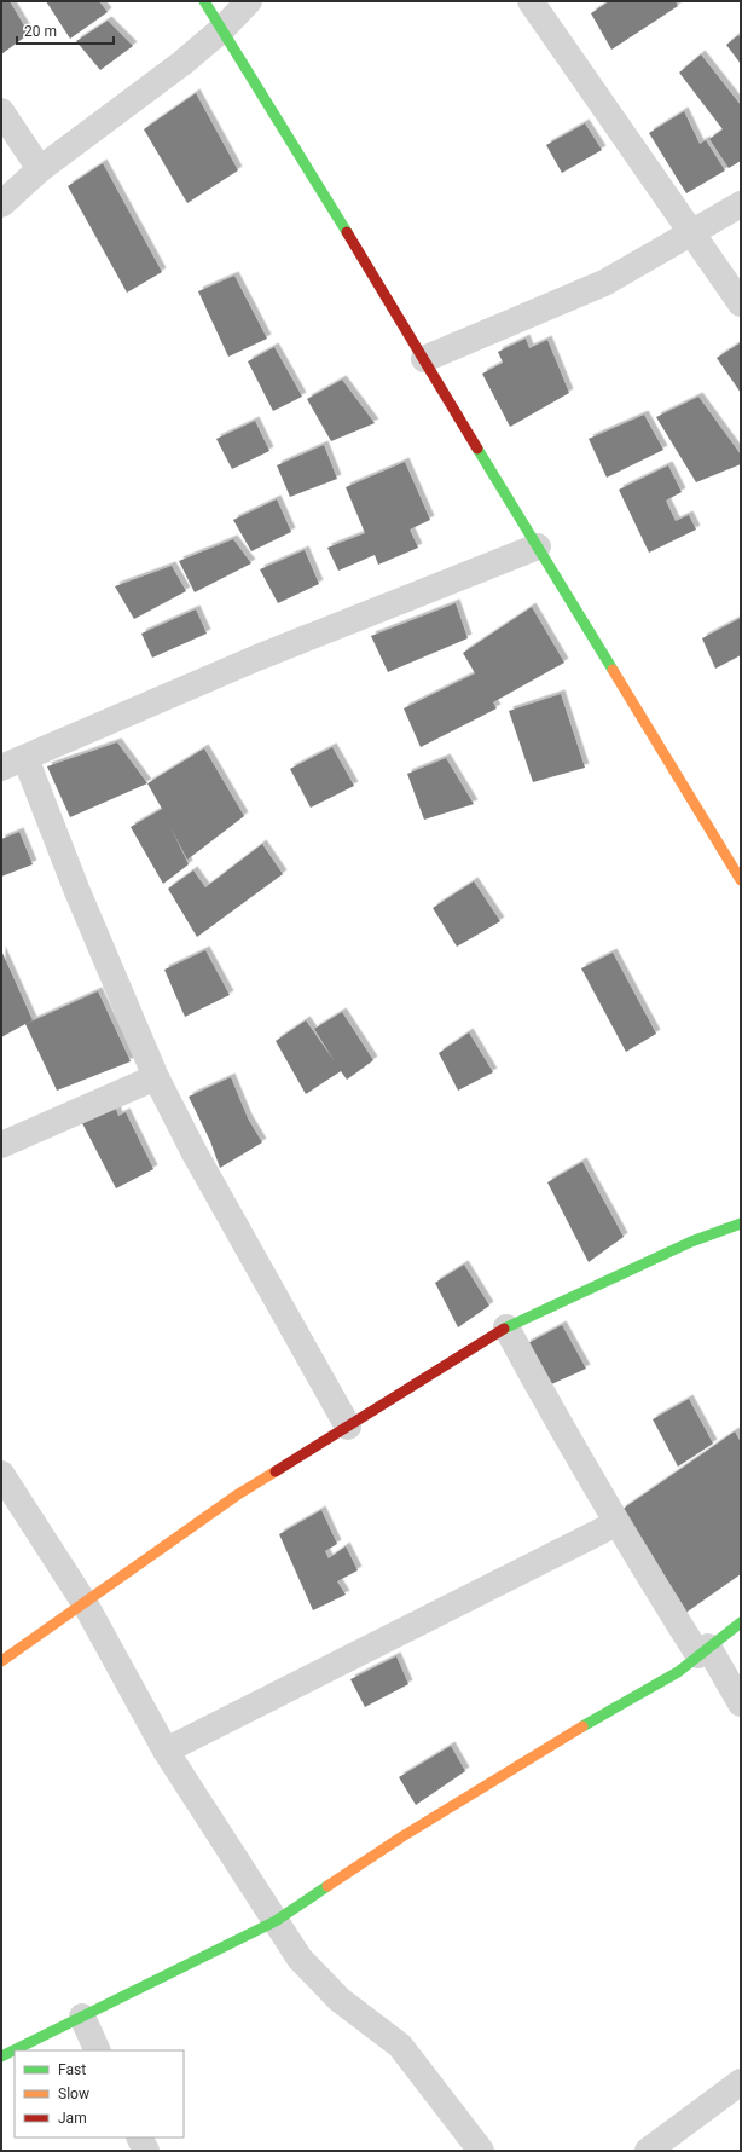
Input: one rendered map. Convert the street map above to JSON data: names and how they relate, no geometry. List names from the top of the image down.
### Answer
{
  "legend": ["Fast", "Slow", "Jam"],
  "scale_bar": "20 m"
}
